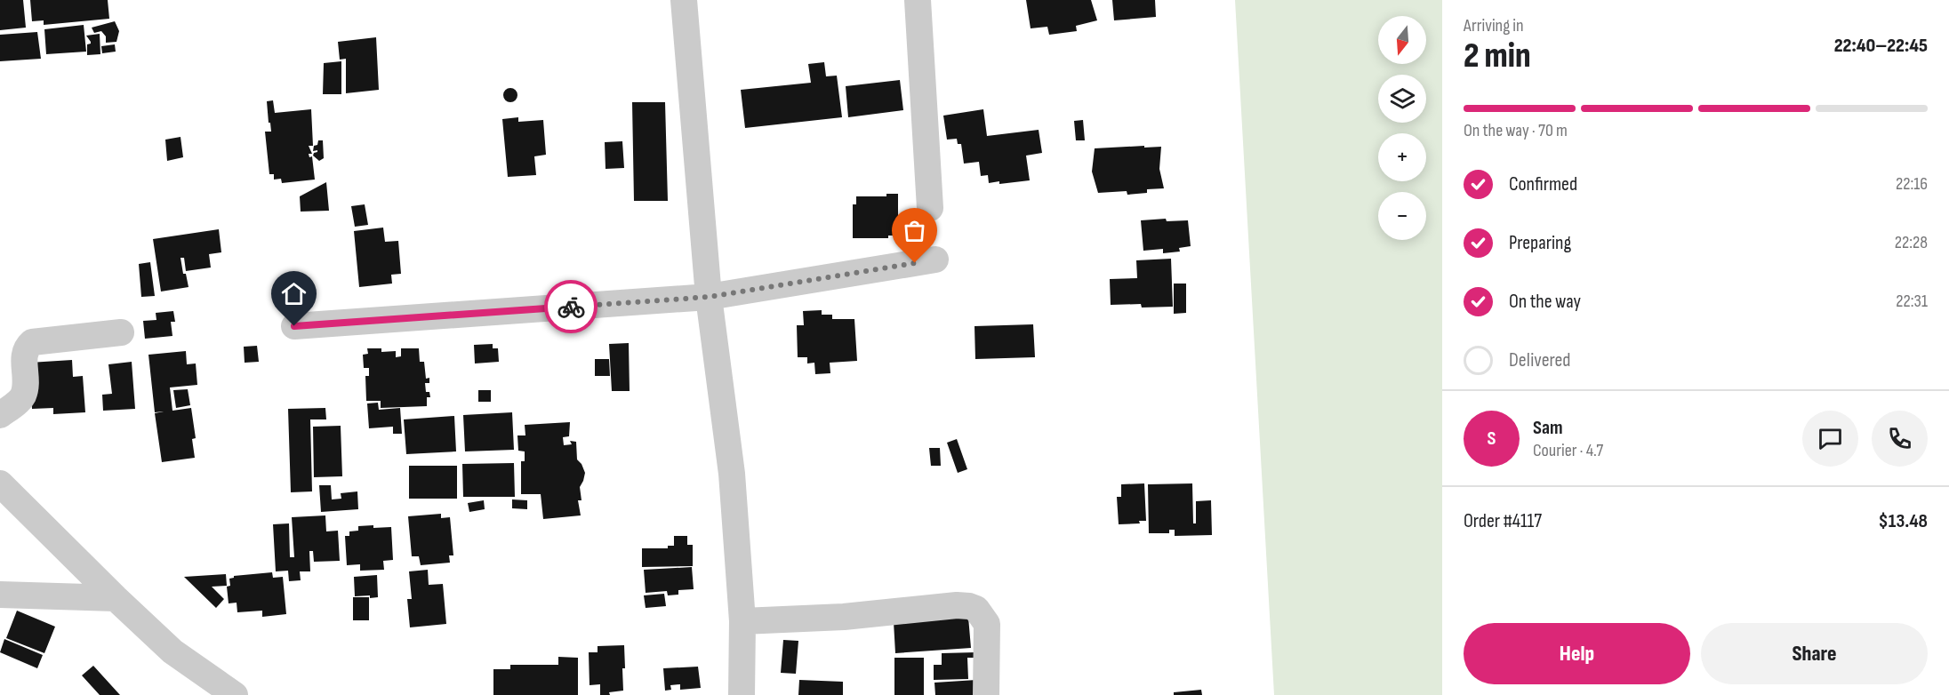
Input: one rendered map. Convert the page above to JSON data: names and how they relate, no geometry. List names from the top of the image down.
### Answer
{
  "north": "bottom",
  "page": {
    "heading": ["2 min", "Arriving in", "22:40–22:45"],
    "panel": [
      "Sam",
      "Courier · 4.7",
      "Order #4117",
      "$13.48"
    ],
    "map_buttons": ["+", "−"],
    "bar": "On the way · 70 m",
    "list": [
      ["Confirmed", "22:16"],
      ["Preparing", "22:28"],
      ["On the way", "22:31"],
      "Delivered"
    ],
    "round": "S",
    "buttons": ["Help", "Share"]
  }
}
